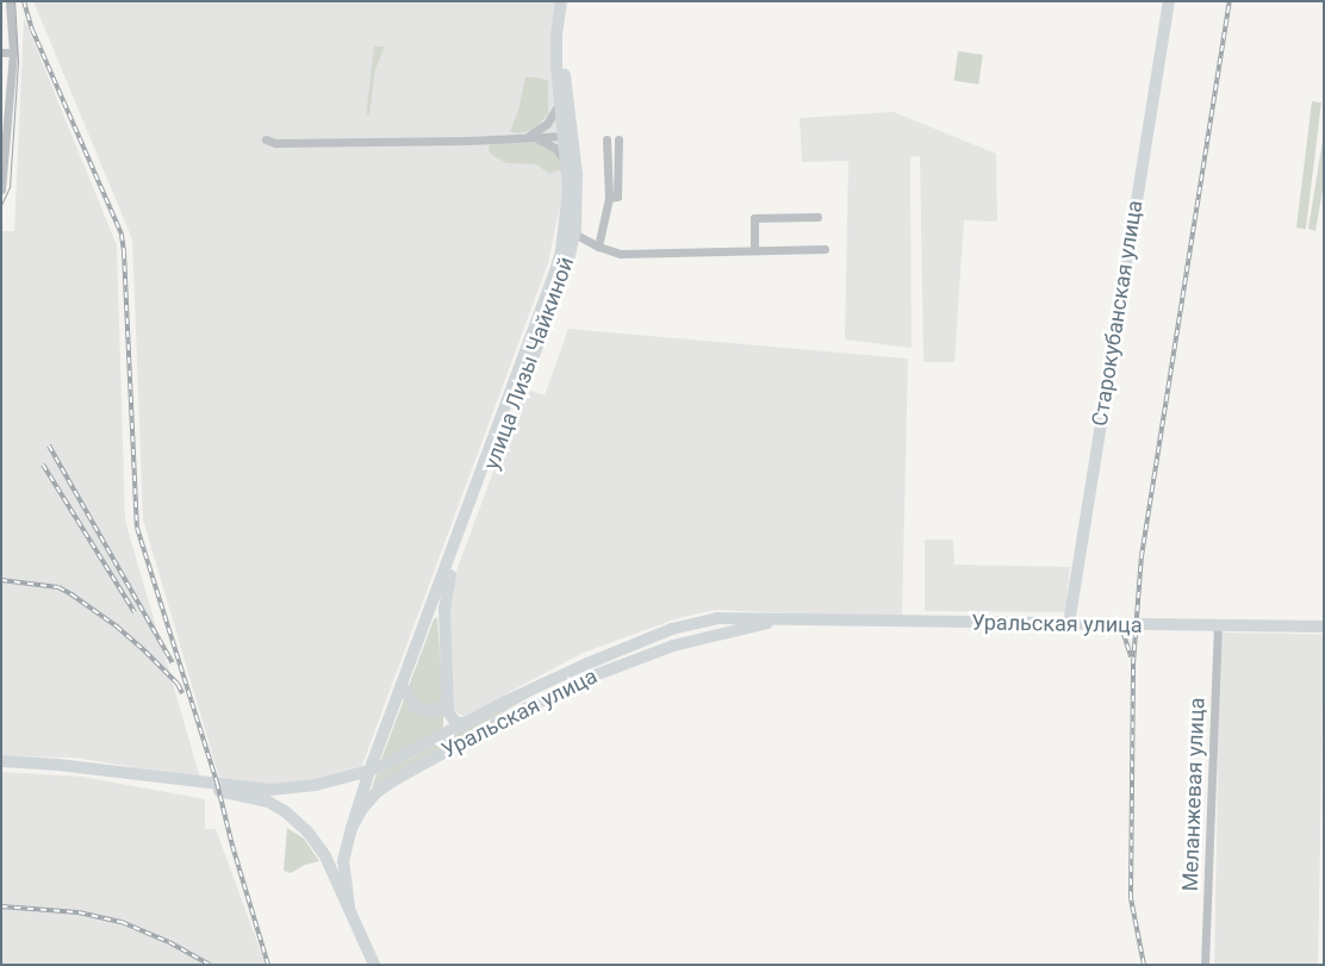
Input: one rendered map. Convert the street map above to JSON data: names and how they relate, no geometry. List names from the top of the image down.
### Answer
{
  "streets": {
    "main road": ["Старокубанская улица", "улица Лизы Чайкиной", "Уральская улица"],
    "street": ["Меланжевая улица"]
  },
  "crossings": [
    ["Старокубанская улица", "Уральская улица"],
    ["Уральская улица", "Меланжевая улица"]
  ]
}
